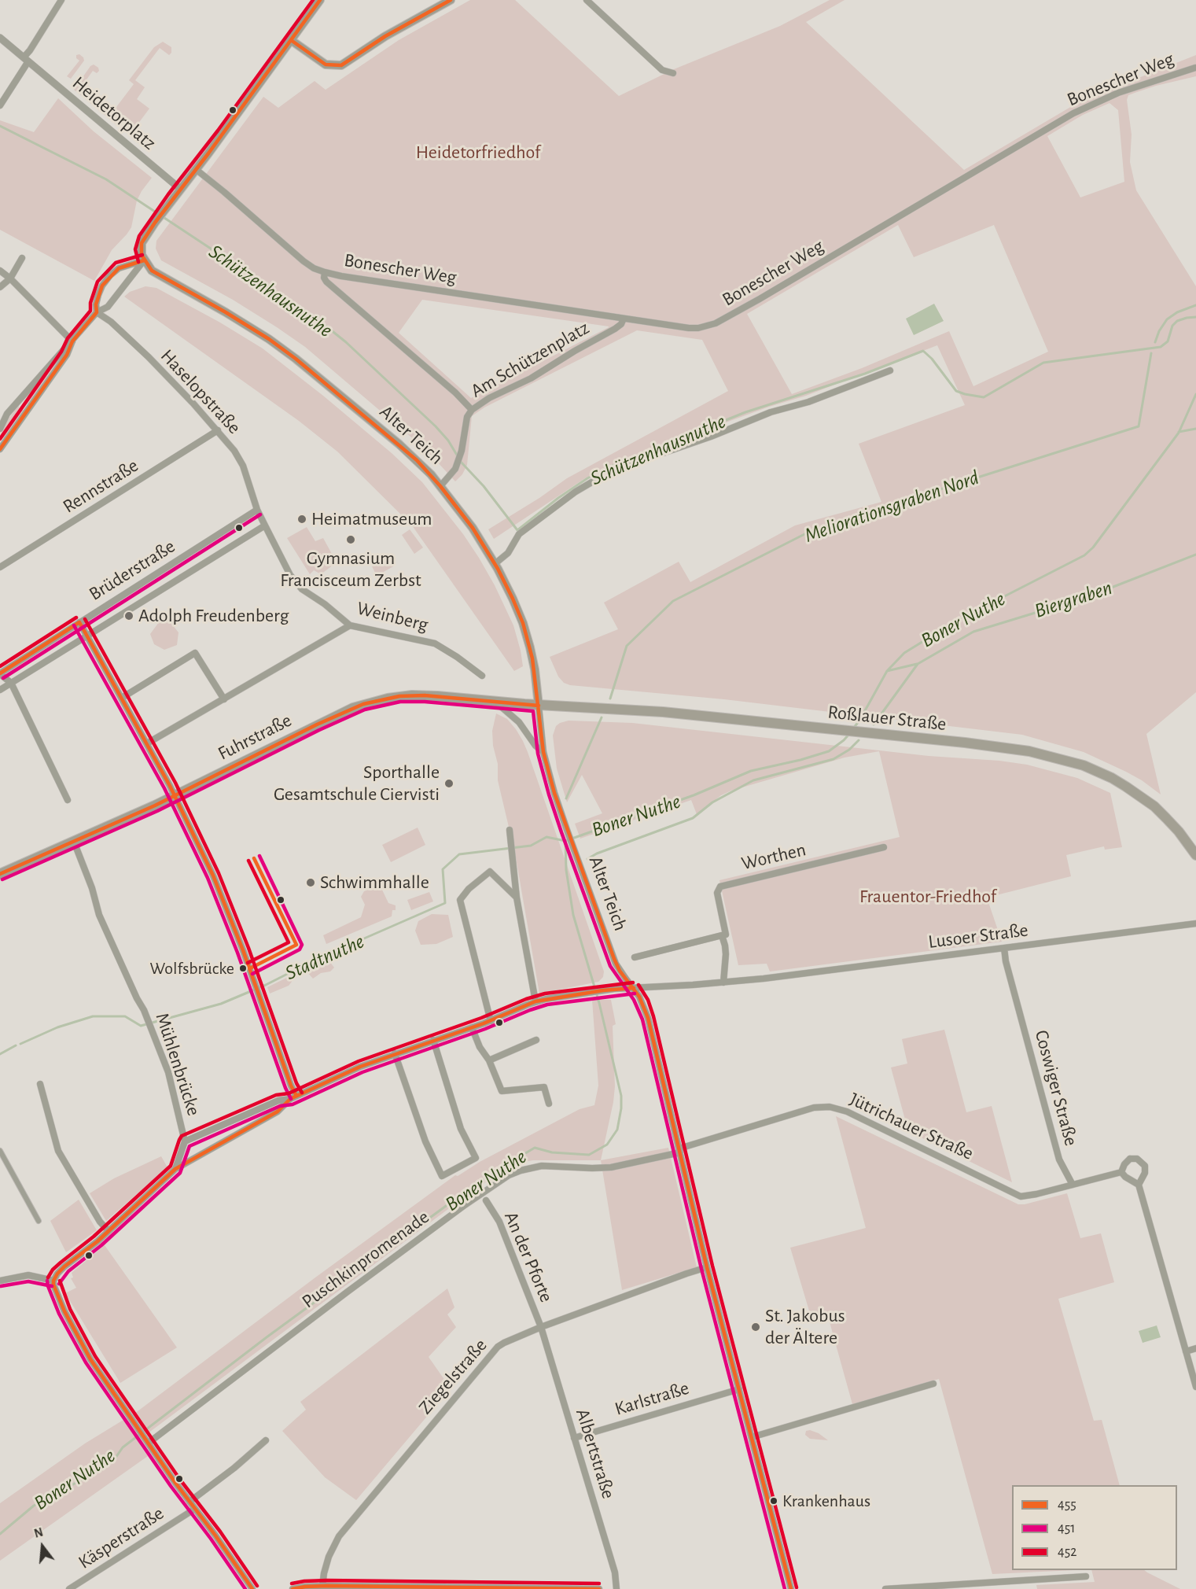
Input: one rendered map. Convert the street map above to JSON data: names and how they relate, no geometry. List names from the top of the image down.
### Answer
{
  "streets": {
    "main road": ["Alter Teich", "Roßlauer Straße", "Fuhrstraße"],
    "street": [
      "Bonescher Weg",
      "Heidetorplatz",
      "Am Schützenplatz",
      "Haselopstraße",
      "Rennstraße",
      "Brüderstraße",
      "Weinberg",
      "Worthen",
      "Lusoer Straße",
      "Mühlenbrücke",
      "Coswiger Straße",
      "Jütrichauer Straße",
      "An der Pforte",
      "Puschkinpromenade",
      "Ziegelstraße",
      "Karlstraße",
      "Albertstraße",
      "Käsperstraße"
    ]
  },
  "crossings": [
    ["Bonescher Weg", "Am Schützenplatz"],
    ["Am Schützenplatz", "Alter Teich"],
    ["Haselopstraße", "Rennstraße"],
    ["Haselopstraße", "Brüderstraße"],
    ["Haselopstraße", "Weinberg"],
    ["Alter Teich", "Roßlauer Straße"],
    ["Alter Teich", "Fuhrstraße"],
    ["Alter Teich", "Lusoer Straße"],
    ["Alter Teich", "Jütrichauer Straße"],
    ["Alter Teich", "Puschkinpromenade"],
    ["Alter Teich", "Ziegelstraße"],
    ["Alter Teich", "Karlstraße"],
    ["Brüderstraße", "Weinberg"],
    ["Roßlauer Straße", "Fuhrstraße"],
    ["Fuhrstraße", "Mühlenbrücke"],
    ["Worthen", "Lusoer Straße"],
    ["Lusoer Straße", "Coswiger Straße"],
    ["Coswiger Straße", "Jütrichauer Straße"],
    ["Jütrichauer Straße", "Puschkinpromenade"],
    ["An der Pforte", "Ziegelstraße"],
    ["An der Pforte", "Albertstraße"],
    ["Ziegelstraße", "Albertstraße"],
    ["Karlstraße", "Albertstraße"]
  ],
  "water": [
    "Schützenhausnuthe",
    "Meliorationsgraben Nord",
    "Biergraben",
    "Boner Nuthe",
    "Stadtnuthe"
  ],
  "parks": ["Heidetorfriedhof", "Frauentor-Friedhof"],
  "places": [
    "Heimatmuseum",
    "Gymnasium Francisceum Zerbst",
    "Adolph Freudenberg",
    "Sporthalle Gesamtschule Ciervisti",
    "Schwimmhalle",
    "Wolfsbrücke",
    "St. Jakobus der Ältere",
    "Krankenhaus"
  ],
  "lines": ["transit line 455", "transit line 452", "transit line 451"],
  "legend": ["455", "451", "452"],
  "north": "top"
}
